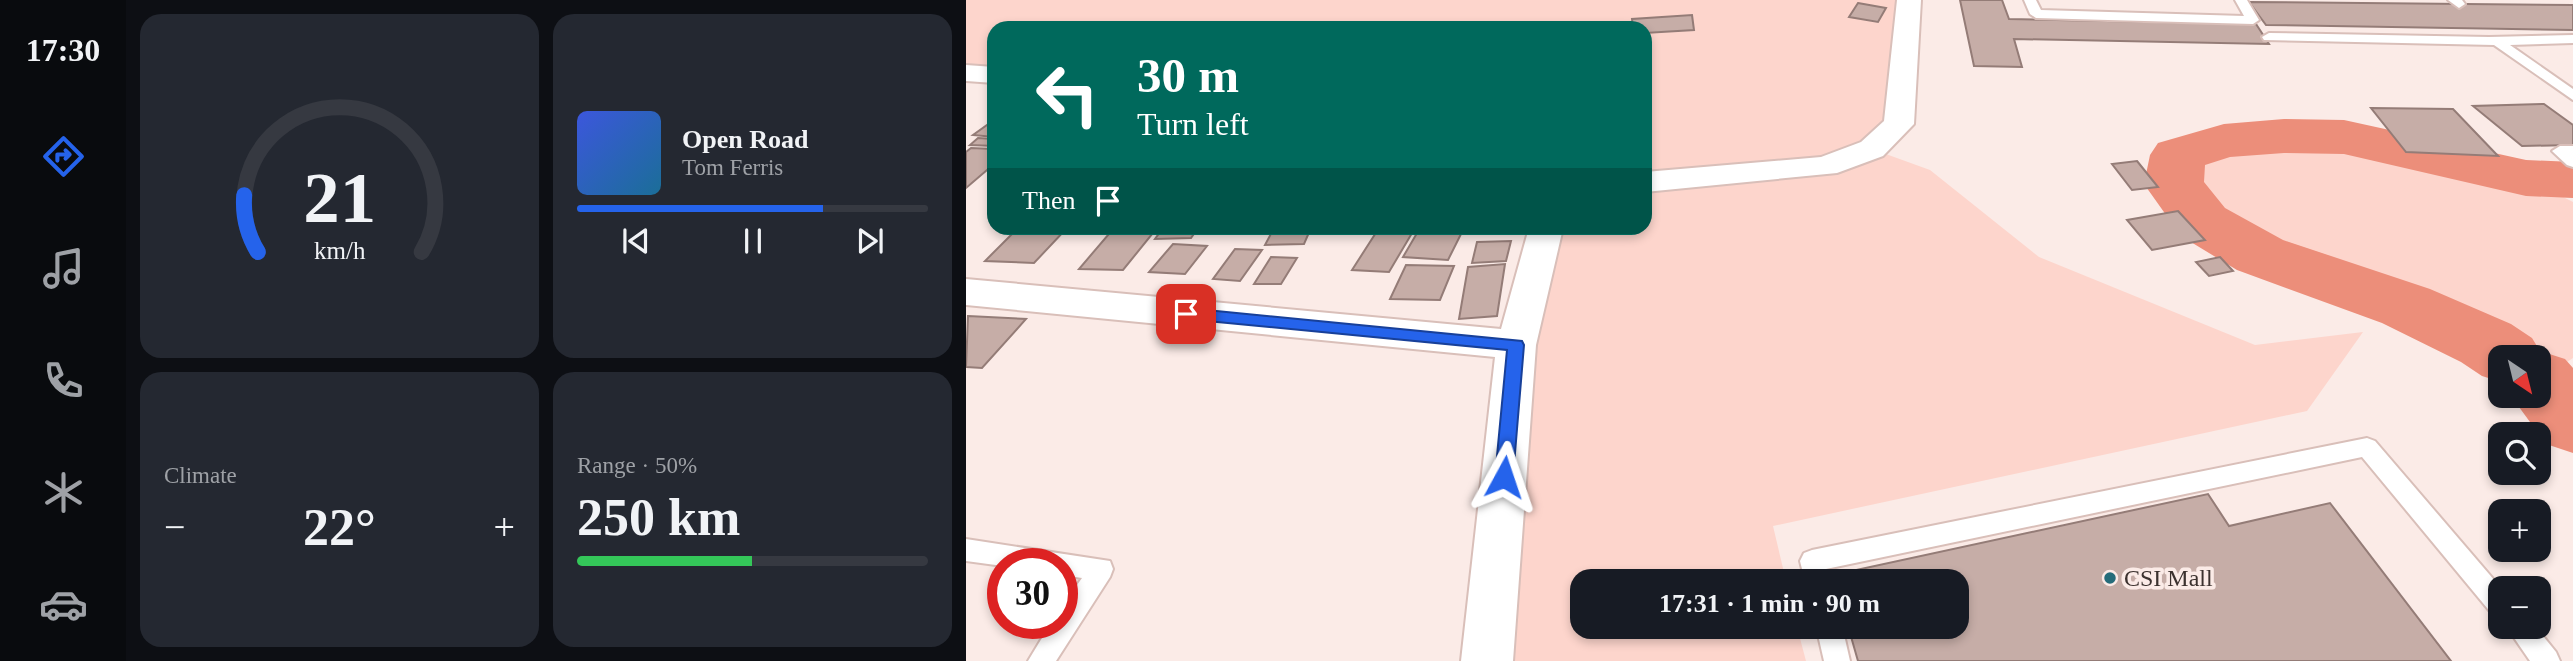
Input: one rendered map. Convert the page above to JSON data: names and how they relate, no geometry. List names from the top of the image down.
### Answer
{
  "places": ["CSI Mall"],
  "north": "bottom right",
  "page": {
    "tabs": "17:30",
    "turn": ["30 m", "Turn left"],
    "song": ["Open Road", "Tom Ferris"],
    "then": "Then",
    "map_buttons": ["+", "−"],
    "tile": [
      "Climate",
      ["Range · 50%", "250 km"]
    ],
    "heat": ["−", "22°", "+"],
    "limit": "30",
    "trip": "17:31 · 1 min · 90 m",
    "gauge": ["21", "km/h"]
  }
}
